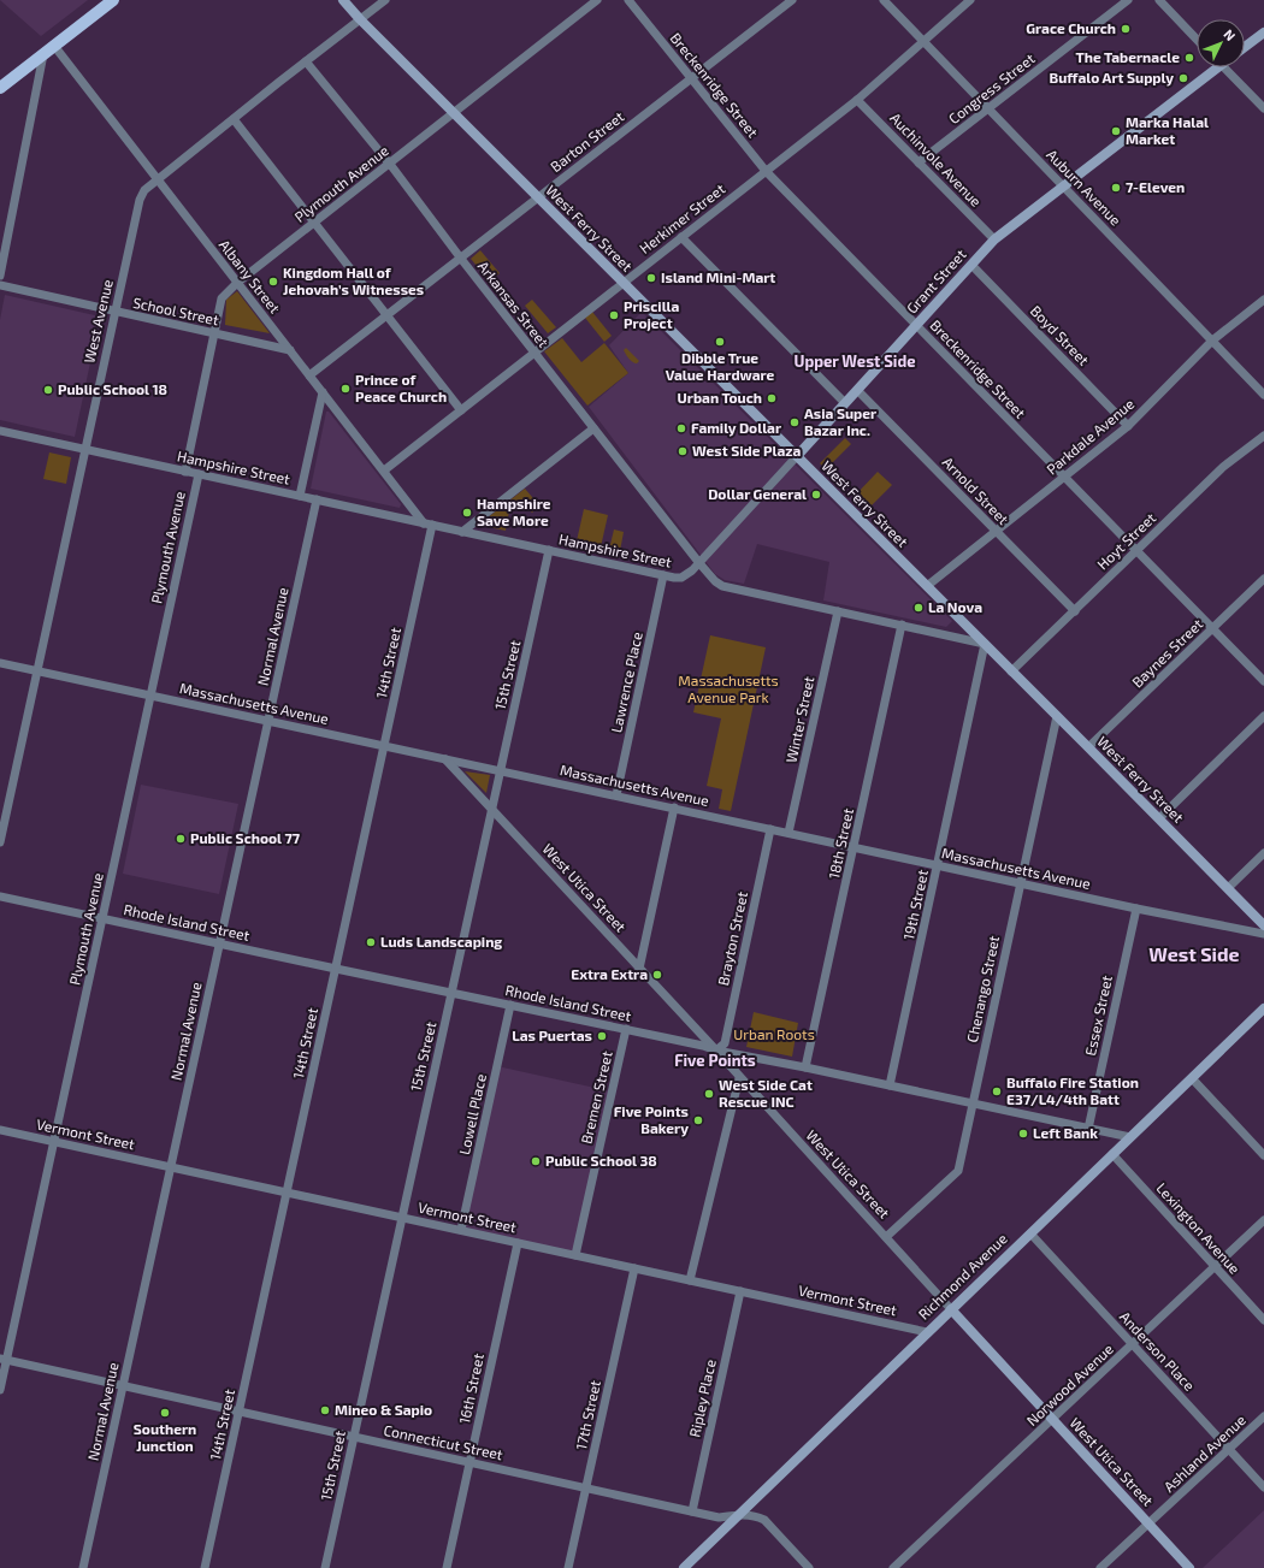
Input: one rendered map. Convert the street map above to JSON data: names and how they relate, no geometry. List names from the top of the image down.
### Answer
{
  "streets": {
    "street": [
      "Breckenridge Street",
      "Congress Street",
      "Barton Street",
      "Auchinvole Avenue",
      "Plymouth Avenue",
      "Auburn Avenue",
      "Herkimer Street",
      "West Ferry Street",
      "Albany Street",
      "Grant Street",
      "Arkansas Street",
      "School Street",
      "West Avenue",
      "Boyd Street",
      "Parkdale Avenue",
      "Hampshire Street",
      "Arnold Street",
      "Hoyt Street",
      "Normal Avenue",
      "Baynes Street",
      "14th Street",
      "15th Street",
      "Lawrence Place",
      "Massachusetts Avenue",
      "Winter Street",
      "18th Street",
      "West Utica Street",
      "19th Street",
      "Rhode Island Street",
      "Brayton Street",
      "Chenango Street",
      "Essex Street",
      "Bremen Street",
      "Lowell Place",
      "Vermont Street",
      "Lexington Avenue",
      "Richmond Avenue",
      "Anderson Place",
      "Norwood Avenue",
      "16th Street",
      "Ripley Place",
      "17th Street",
      "Connecticut Street",
      "Ashland Avenue"
    ]
  },
  "crossings": [
    ["Breckenridge Street", "Barton Street"],
    ["Breckenridge Street", "Herkimer Street"],
    ["Breckenridge Street", "Grant Street"],
    ["Breckenridge Street", "Parkdale Avenue"],
    ["Breckenridge Street", "Hoyt Street"],
    ["Breckenridge Street", "Baynes Street"],
    ["Congress Street", "Auchinvole Avenue"],
    ["Congress Street", "Auburn Avenue"],
    ["Barton Street", "West Ferry Street"],
    ["Barton Street", "Albany Street"],
    ["Barton Street", "Arkansas Street"],
    ["Auchinvole Avenue", "Herkimer Street"],
    ["Auchinvole Avenue", "Grant Street"],
    ["Plymouth Avenue", "West Ferry Street"],
    ["Plymouth Avenue", "Albany Street"],
    ["Plymouth Avenue", "Arkansas Street"],
    ["Plymouth Avenue", "School Street"],
    ["Plymouth Avenue", "Hampshire Street"],
    ["Plymouth Avenue", "Massachusetts Avenue"],
    ["Plymouth Avenue", "Rhode Island Street"],
    ["Plymouth Avenue", "Vermont Street"],
    ["Plymouth Avenue", "Connecticut Street"],
    ["Auburn Avenue", "Herkimer Street"],
    ["Auburn Avenue", "Grant Street"],
    ["Auburn Avenue", "Parkdale Avenue"],
    ["Herkimer Street", "West Ferry Street"],
    ["Herkimer Street", "Albany Street"],
    ["Herkimer Street", "Arkansas Street"],
    ["West Ferry Street", "Grant Street"],
    ["West Ferry Street", "West Avenue"],
    ["West Ferry Street", "Parkdale Avenue"],
    ["West Ferry Street", "Hoyt Street"],
    ["West Ferry Street", "Baynes Street"],
    ["West Ferry Street", "19th Street"],
    ["West Ferry Street", "Chenango Street"],
    ["Albany Street", "School Street"],
    ["Albany Street", "West Avenue"],
    ["Albany Street", "Hampshire Street"],
    ["Albany Street", "14th Street"],
    ["Grant Street", "Arkansas Street"],
    ["Grant Street", "Boyd Street"],
    ["Grant Street", "Hampshire Street"],
    ["Grant Street", "Arnold Street"],
    ["Arkansas Street", "West Avenue"],
    ["Arkansas Street", "Hampshire Street"],
    ["School Street", "West Avenue"],
    ["West Avenue", "Hampshire Street"],
    ["West Avenue", "Massachusetts Avenue"],
    ["Boyd Street", "Parkdale Avenue"],
    ["Parkdale Avenue", "Arnold Street"],
    ["Hampshire Street", "Normal Avenue"],
    ["Hampshire Street", "14th Street"],
    ["Hampshire Street", "15th Street"],
    ["Hampshire Street", "Lawrence Place"],
    ["Arnold Street", "Hoyt Street"],
    ["Normal Avenue", "Massachusetts Avenue"],
    ["Normal Avenue", "Rhode Island Street"],
    ["Normal Avenue", "Vermont Street"],
    ["Normal Avenue", "Connecticut Street"],
    ["14th Street", "Massachusetts Avenue"],
    ["14th Street", "Rhode Island Street"],
    ["14th Street", "Vermont Street"],
    ["14th Street", "Connecticut Street"],
    ["15th Street", "Massachusetts Avenue"],
    ["15th Street", "West Utica Street"],
    ["15th Street", "Rhode Island Street"],
    ["15th Street", "Vermont Street"],
    ["15th Street", "Connecticut Street"],
    ["Lawrence Place", "Massachusetts Avenue"],
    ["Massachusetts Avenue", "Winter Street"],
    ["Massachusetts Avenue", "18th Street"],
    ["Massachusetts Avenue", "West Utica Street"],
    ["Massachusetts Avenue", "19th Street"],
    ["Massachusetts Avenue", "Brayton Street"],
    ["Massachusetts Avenue", "Chenango Street"],
    ["Massachusetts Avenue", "Essex Street"],
    ["18th Street", "Rhode Island Street"],
    ["West Utica Street", "Rhode Island Street"],
    ["West Utica Street", "Brayton Street"],
    ["West Utica Street", "Chenango Street"],
    ["West Utica Street", "Richmond Avenue"],
    ["West Utica Street", "Norwood Avenue"],
    ["West Utica Street", "Ashland Avenue"],
    ["19th Street", "Rhode Island Street"],
    ["Rhode Island Street", "Brayton Street"],
    ["Rhode Island Street", "Chenango Street"],
    ["Rhode Island Street", "Essex Street"],
    ["Rhode Island Street", "Bremen Street"],
    ["Rhode Island Street", "Lowell Place"],
    ["Rhode Island Street", "Richmond Avenue"],
    ["Bremen Street", "Vermont Street"],
    ["Lowell Place", "Vermont Street"],
    ["Vermont Street", "Richmond Avenue"],
    ["Vermont Street", "16th Street"],
    ["Vermont Street", "Ripley Place"],
    ["Vermont Street", "17th Street"],
    ["Lexington Avenue", "Richmond Avenue"],
    ["Lexington Avenue", "Norwood Avenue"],
    ["Richmond Avenue", "Anderson Place"],
    ["Richmond Avenue", "Connecticut Street"],
    ["Anderson Place", "Norwood Avenue"],
    ["Anderson Place", "Ashland Avenue"],
    ["16th Street", "Connecticut Street"],
    ["Ripley Place", "Connecticut Street"],
    ["17th Street", "Connecticut Street"]
  ],
  "districts": ["Upper West Side", "West Side", "Five Points"],
  "parks": ["Massachusetts Avenue Park", "Urban Roots"],
  "places": [
    "Grace Church",
    "The Tabernacle",
    "Buffalo Art Supply",
    "Marka Halal Market",
    "7-Eleven",
    "Island Mini-Mart",
    "Kingdom Hall of Jehovah’s Witnesses",
    "Priscilla Project",
    "Dibble True Value Hardware",
    "Prince of Peace Church",
    "Public School 18",
    "Urban Touch",
    "Asia Super Bazar Inc.",
    "Family Dollar",
    "West Side Plaza",
    "Dollar General",
    "Hampshire Save More",
    "La Nova",
    "Public School 77",
    "Luds Landscaping",
    "Extra Extra",
    "Las Puertas",
    "Buffalo Fire Station E37/L4/4th Batt",
    "West Side Cat Rescue INC",
    "Five Points Bakery",
    "Left Bank",
    "Public School 38",
    "Mineo & Sapio",
    "Southern Junction"
  ],
  "north": "top right"
}
